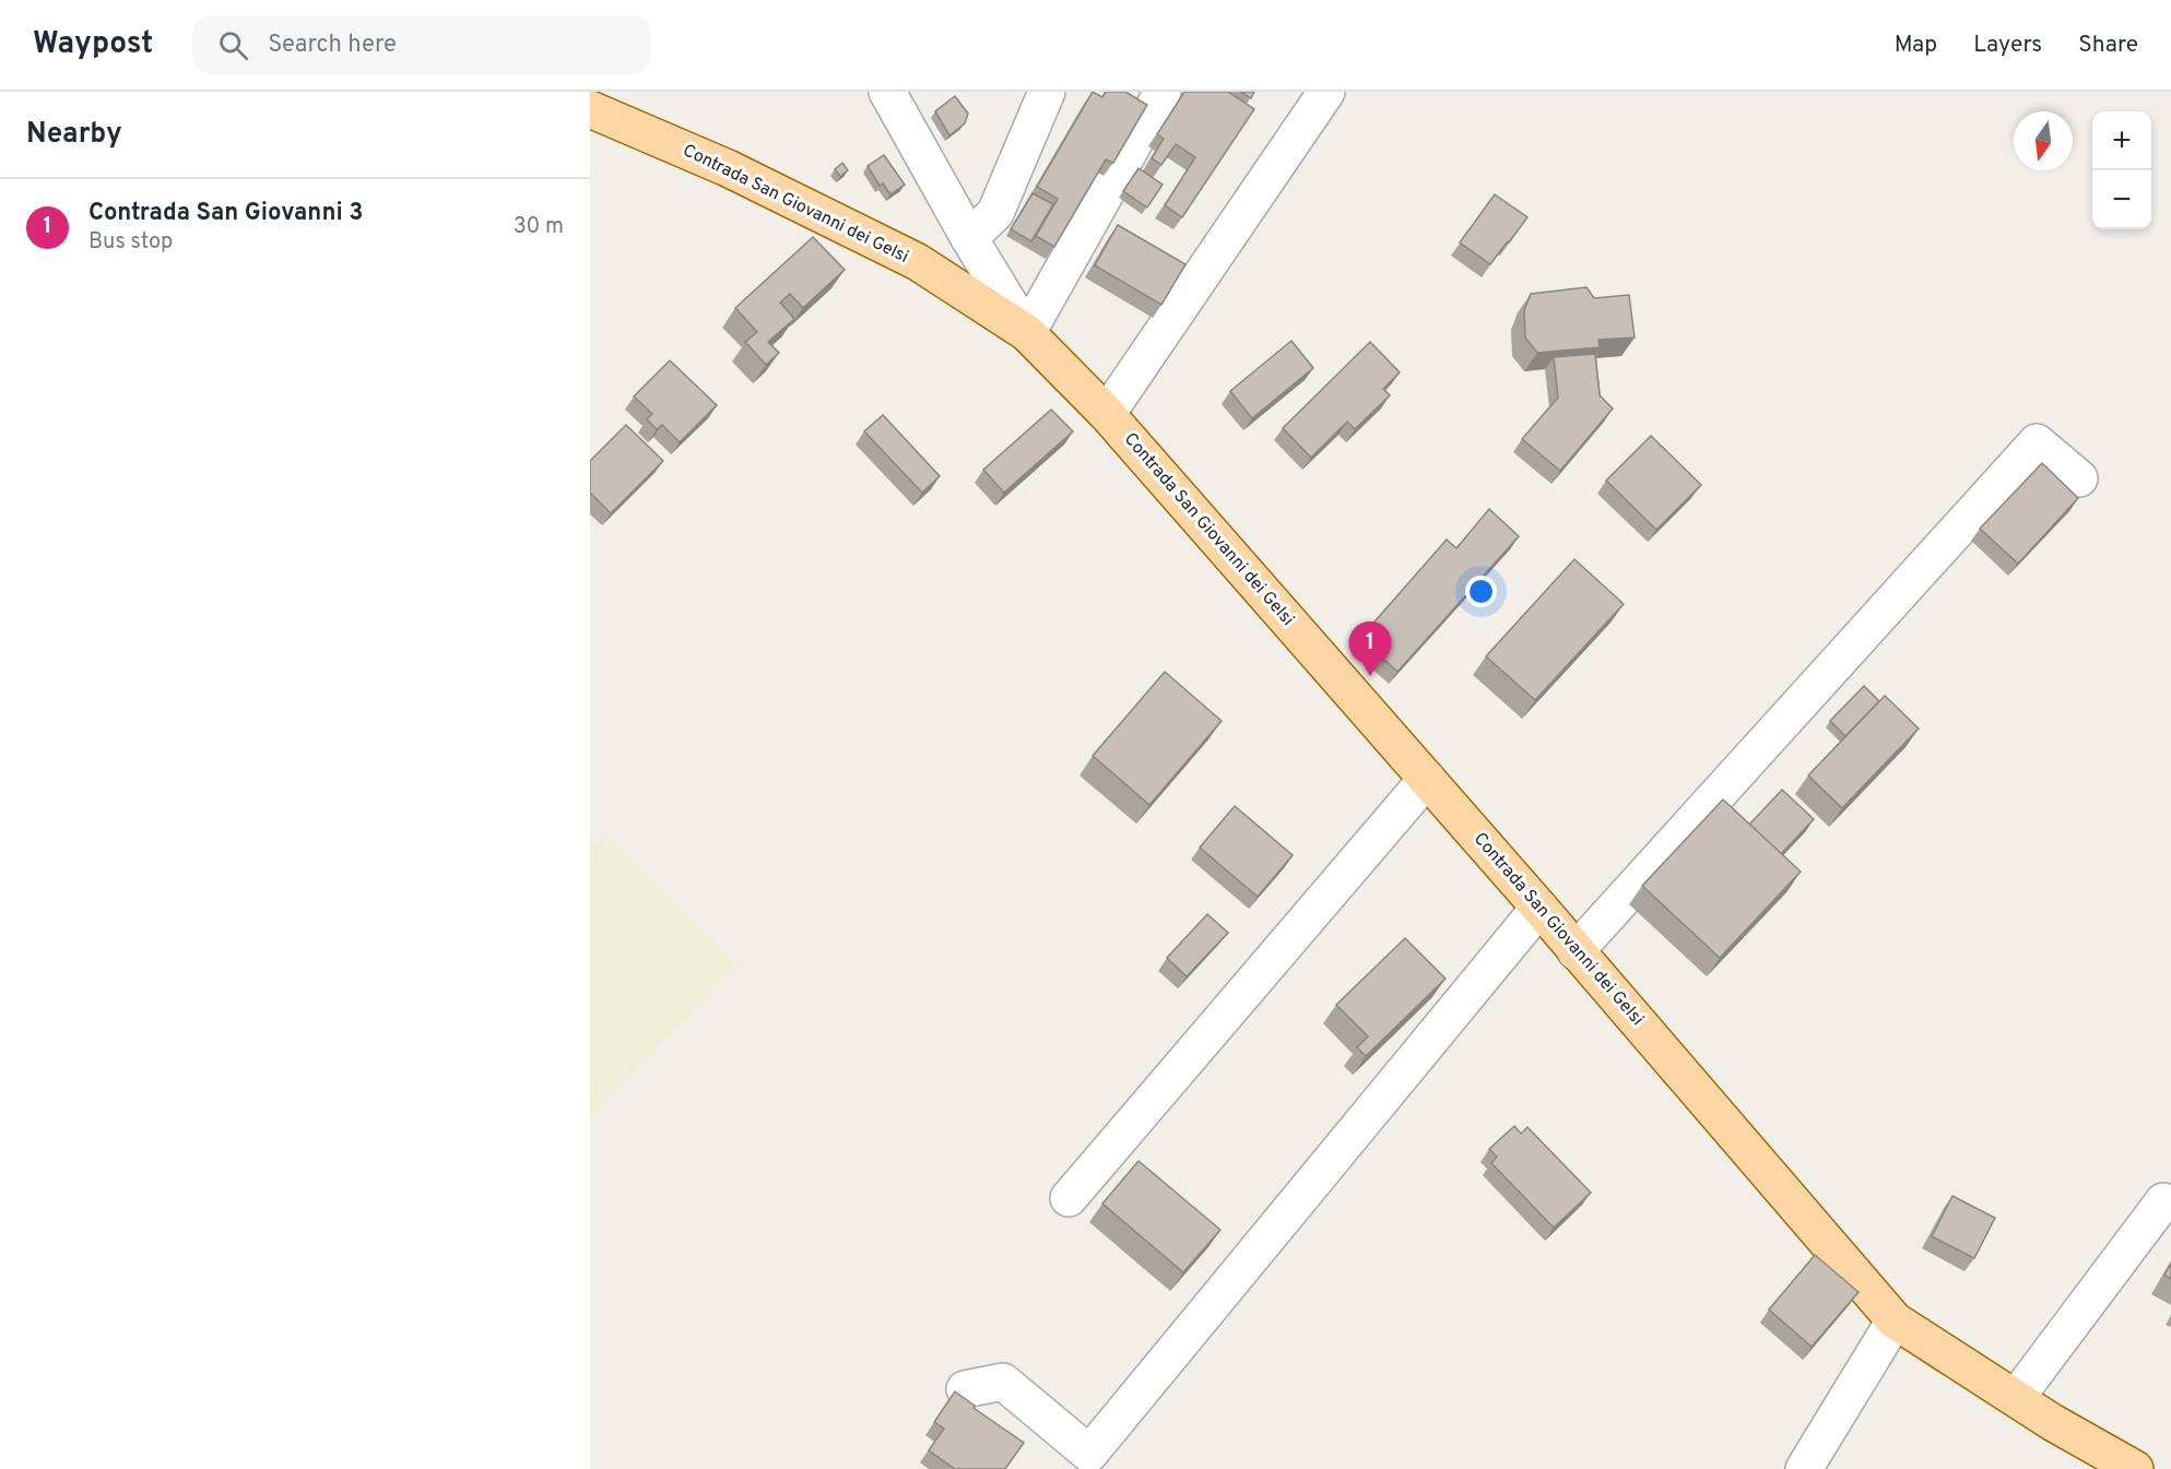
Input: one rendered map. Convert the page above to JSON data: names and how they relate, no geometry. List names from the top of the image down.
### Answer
{
  "streets": {
    "main road": ["Contrada San Giovanni dei Gelsi"]
  },
  "north": "bottom",
  "page": {
    "header": "Waypost",
    "search": "Search here",
    "nav": ["Map", "Layers", "Share"],
    "heading": "Nearby",
    "map_buttons": ["+", "−"],
    "list": [
      {
        "mark": "1",
        "name": "Contrada San Giovanni 3",
        "note": "Bus stop",
        "value": "30 m"
      }
    ],
    "pins": "1"
  }
}
